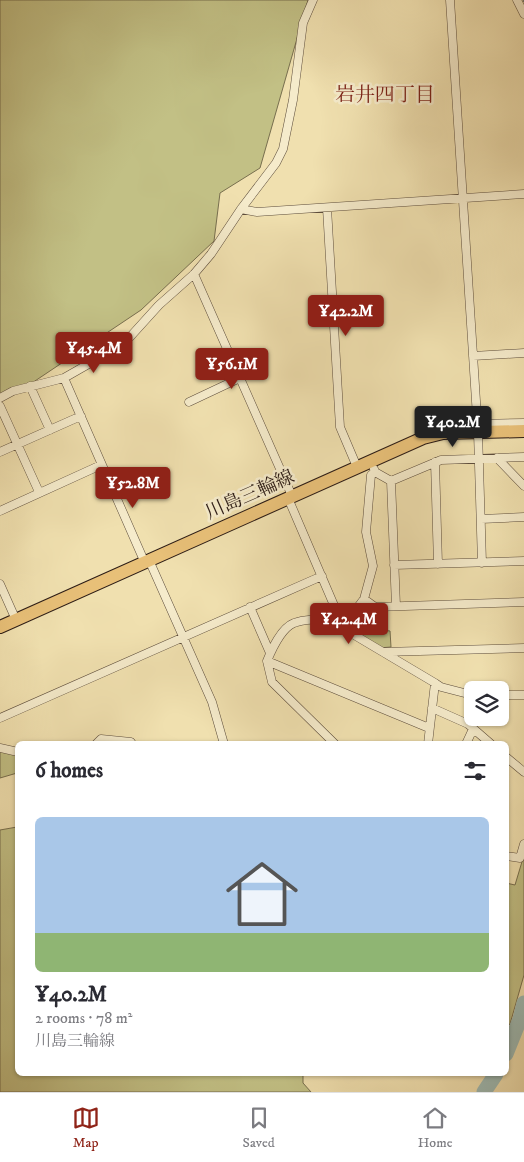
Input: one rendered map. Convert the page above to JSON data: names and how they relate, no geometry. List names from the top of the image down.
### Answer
{
  "streets": {
    "main road": ["川島三輪線"]
  },
  "districts": ["岩井四丁目"],
  "page": {
    "price": [
      "¥42.2M",
      "¥45.4M",
      "¥56.1M",
      "¥40.2M",
      "¥52.8M",
      "¥42.4M"
    ],
    "heading": "6 homes",
    "list": [
      {
        "name": "¥40.2M",
        "note": "2 rooms · 78 m² · 川島三輪線"
      }
    ],
    "tabs": ["Map", "Saved", "Home"]
  }
}
